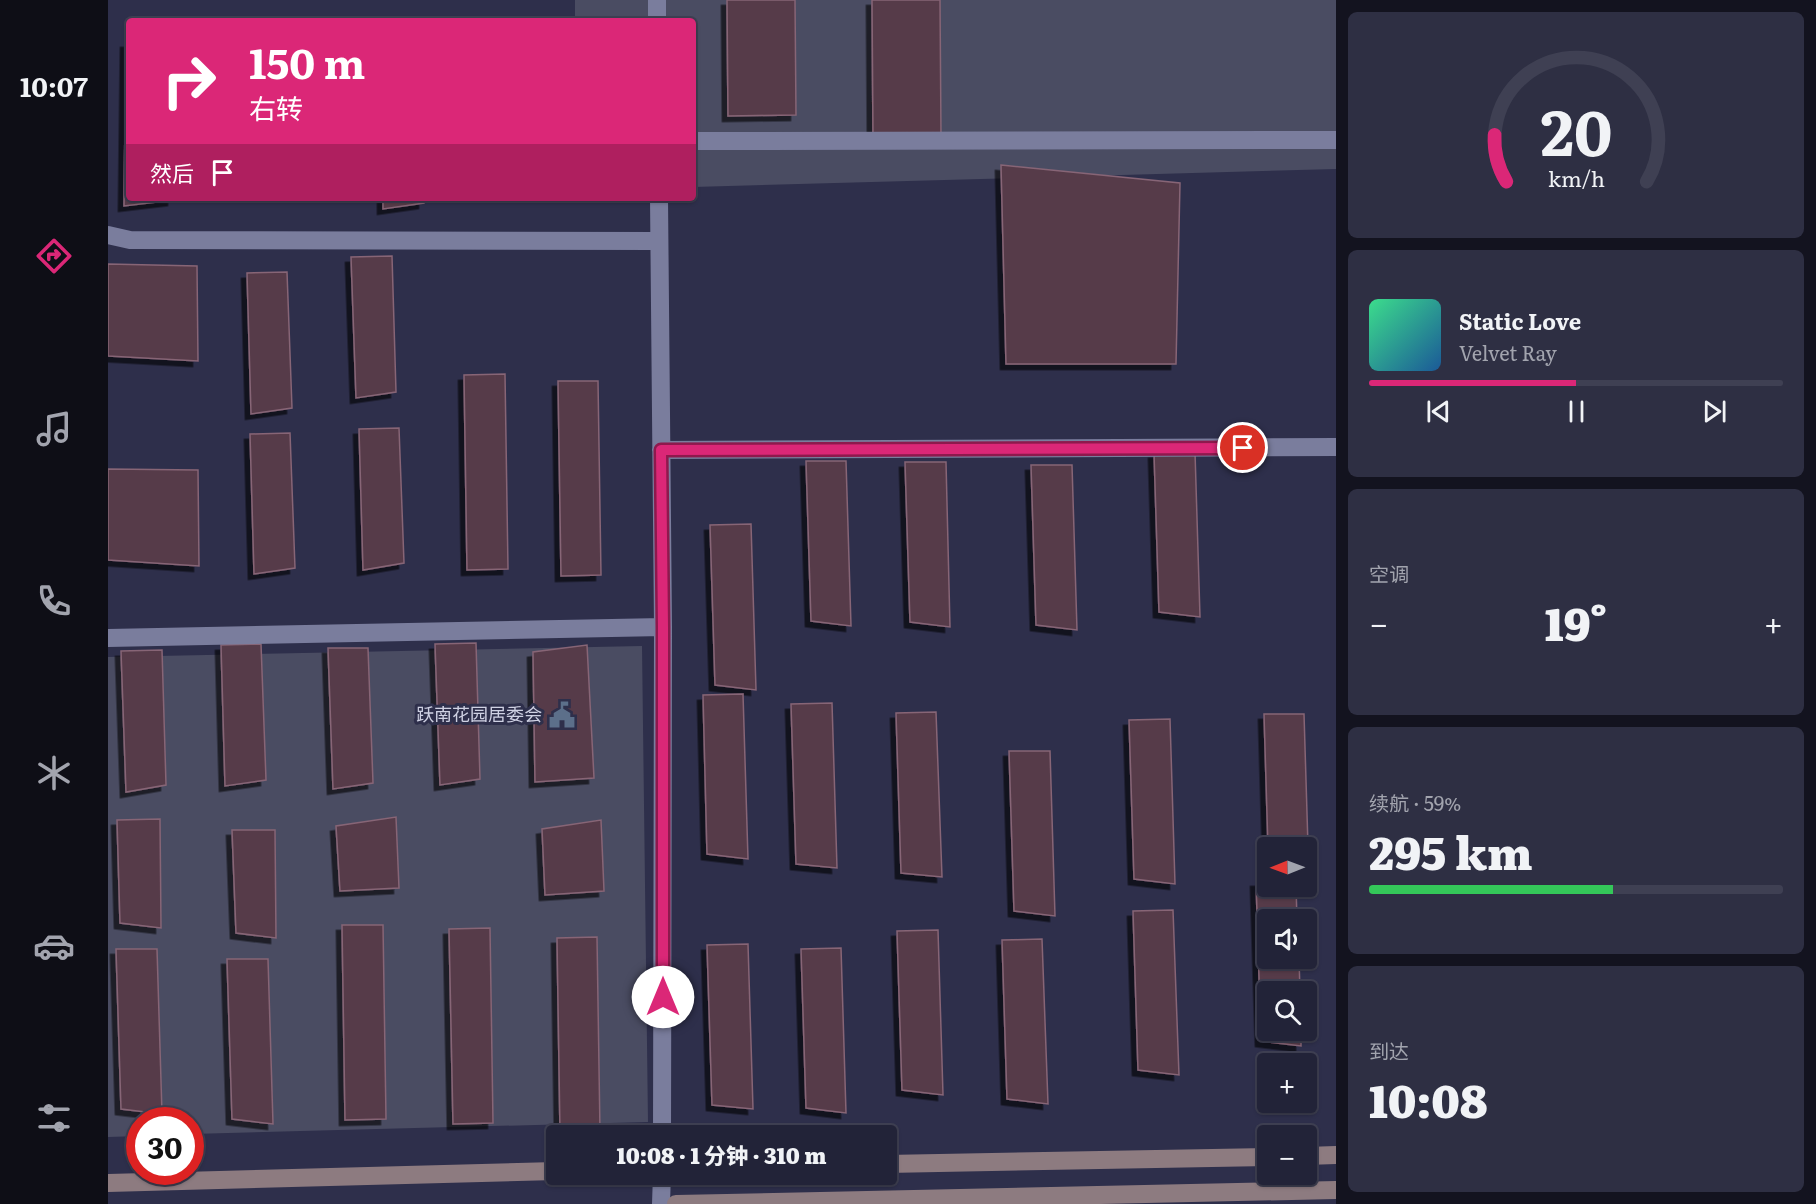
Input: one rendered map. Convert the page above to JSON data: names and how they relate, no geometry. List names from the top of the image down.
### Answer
{
  "places": {
    "public building": ["跃南花园居委会"]
  },
  "north": "left",
  "page": {
    "tabs": "10:07",
    "turn": ["150 m", "右转"],
    "then": "然后",
    "song": ["Static Love", "Velvet Ray"],
    "tile": [
      "空调",
      ["续航 · 59%", "295 km"],
      ["到达", "10:08"]
    ],
    "heat": ["−", "19°", "+"],
    "map_buttons": ["+", "−"],
    "limit": "30",
    "trip": "10:08 · 1 分钟 · 310 m",
    "gauge": ["20", "km/h"]
  }
}
